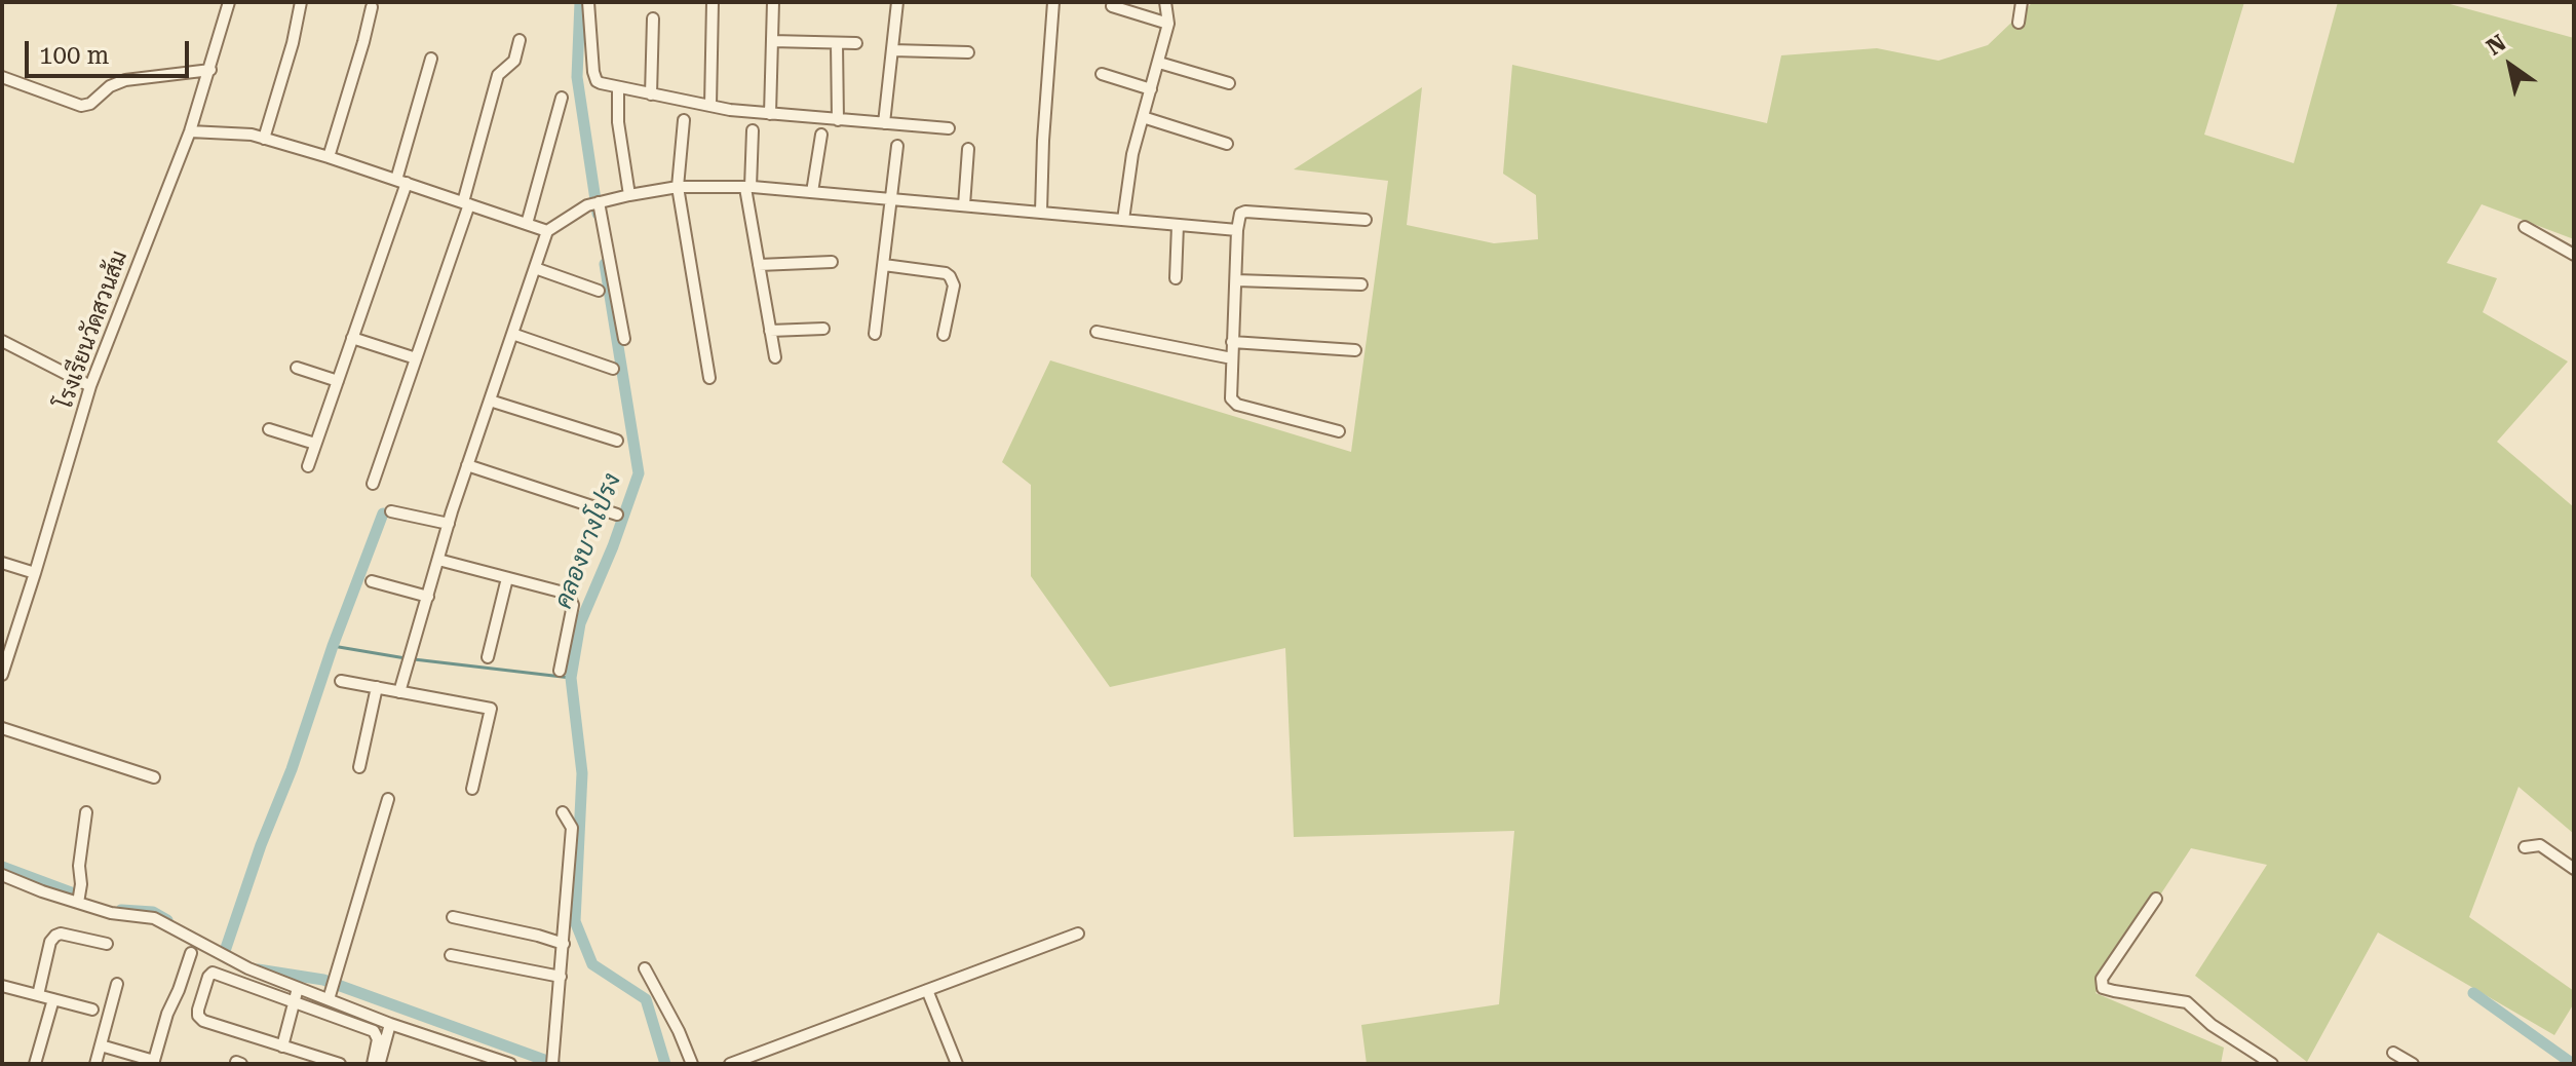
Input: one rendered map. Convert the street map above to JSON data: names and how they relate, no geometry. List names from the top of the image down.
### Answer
{
  "streets": {
    "street": ["โรงเรียนวัดสวนส้ม"]
  },
  "water": ["คลองบางโปรง"],
  "scale_bar": "100 m",
  "north": "top left"
}
